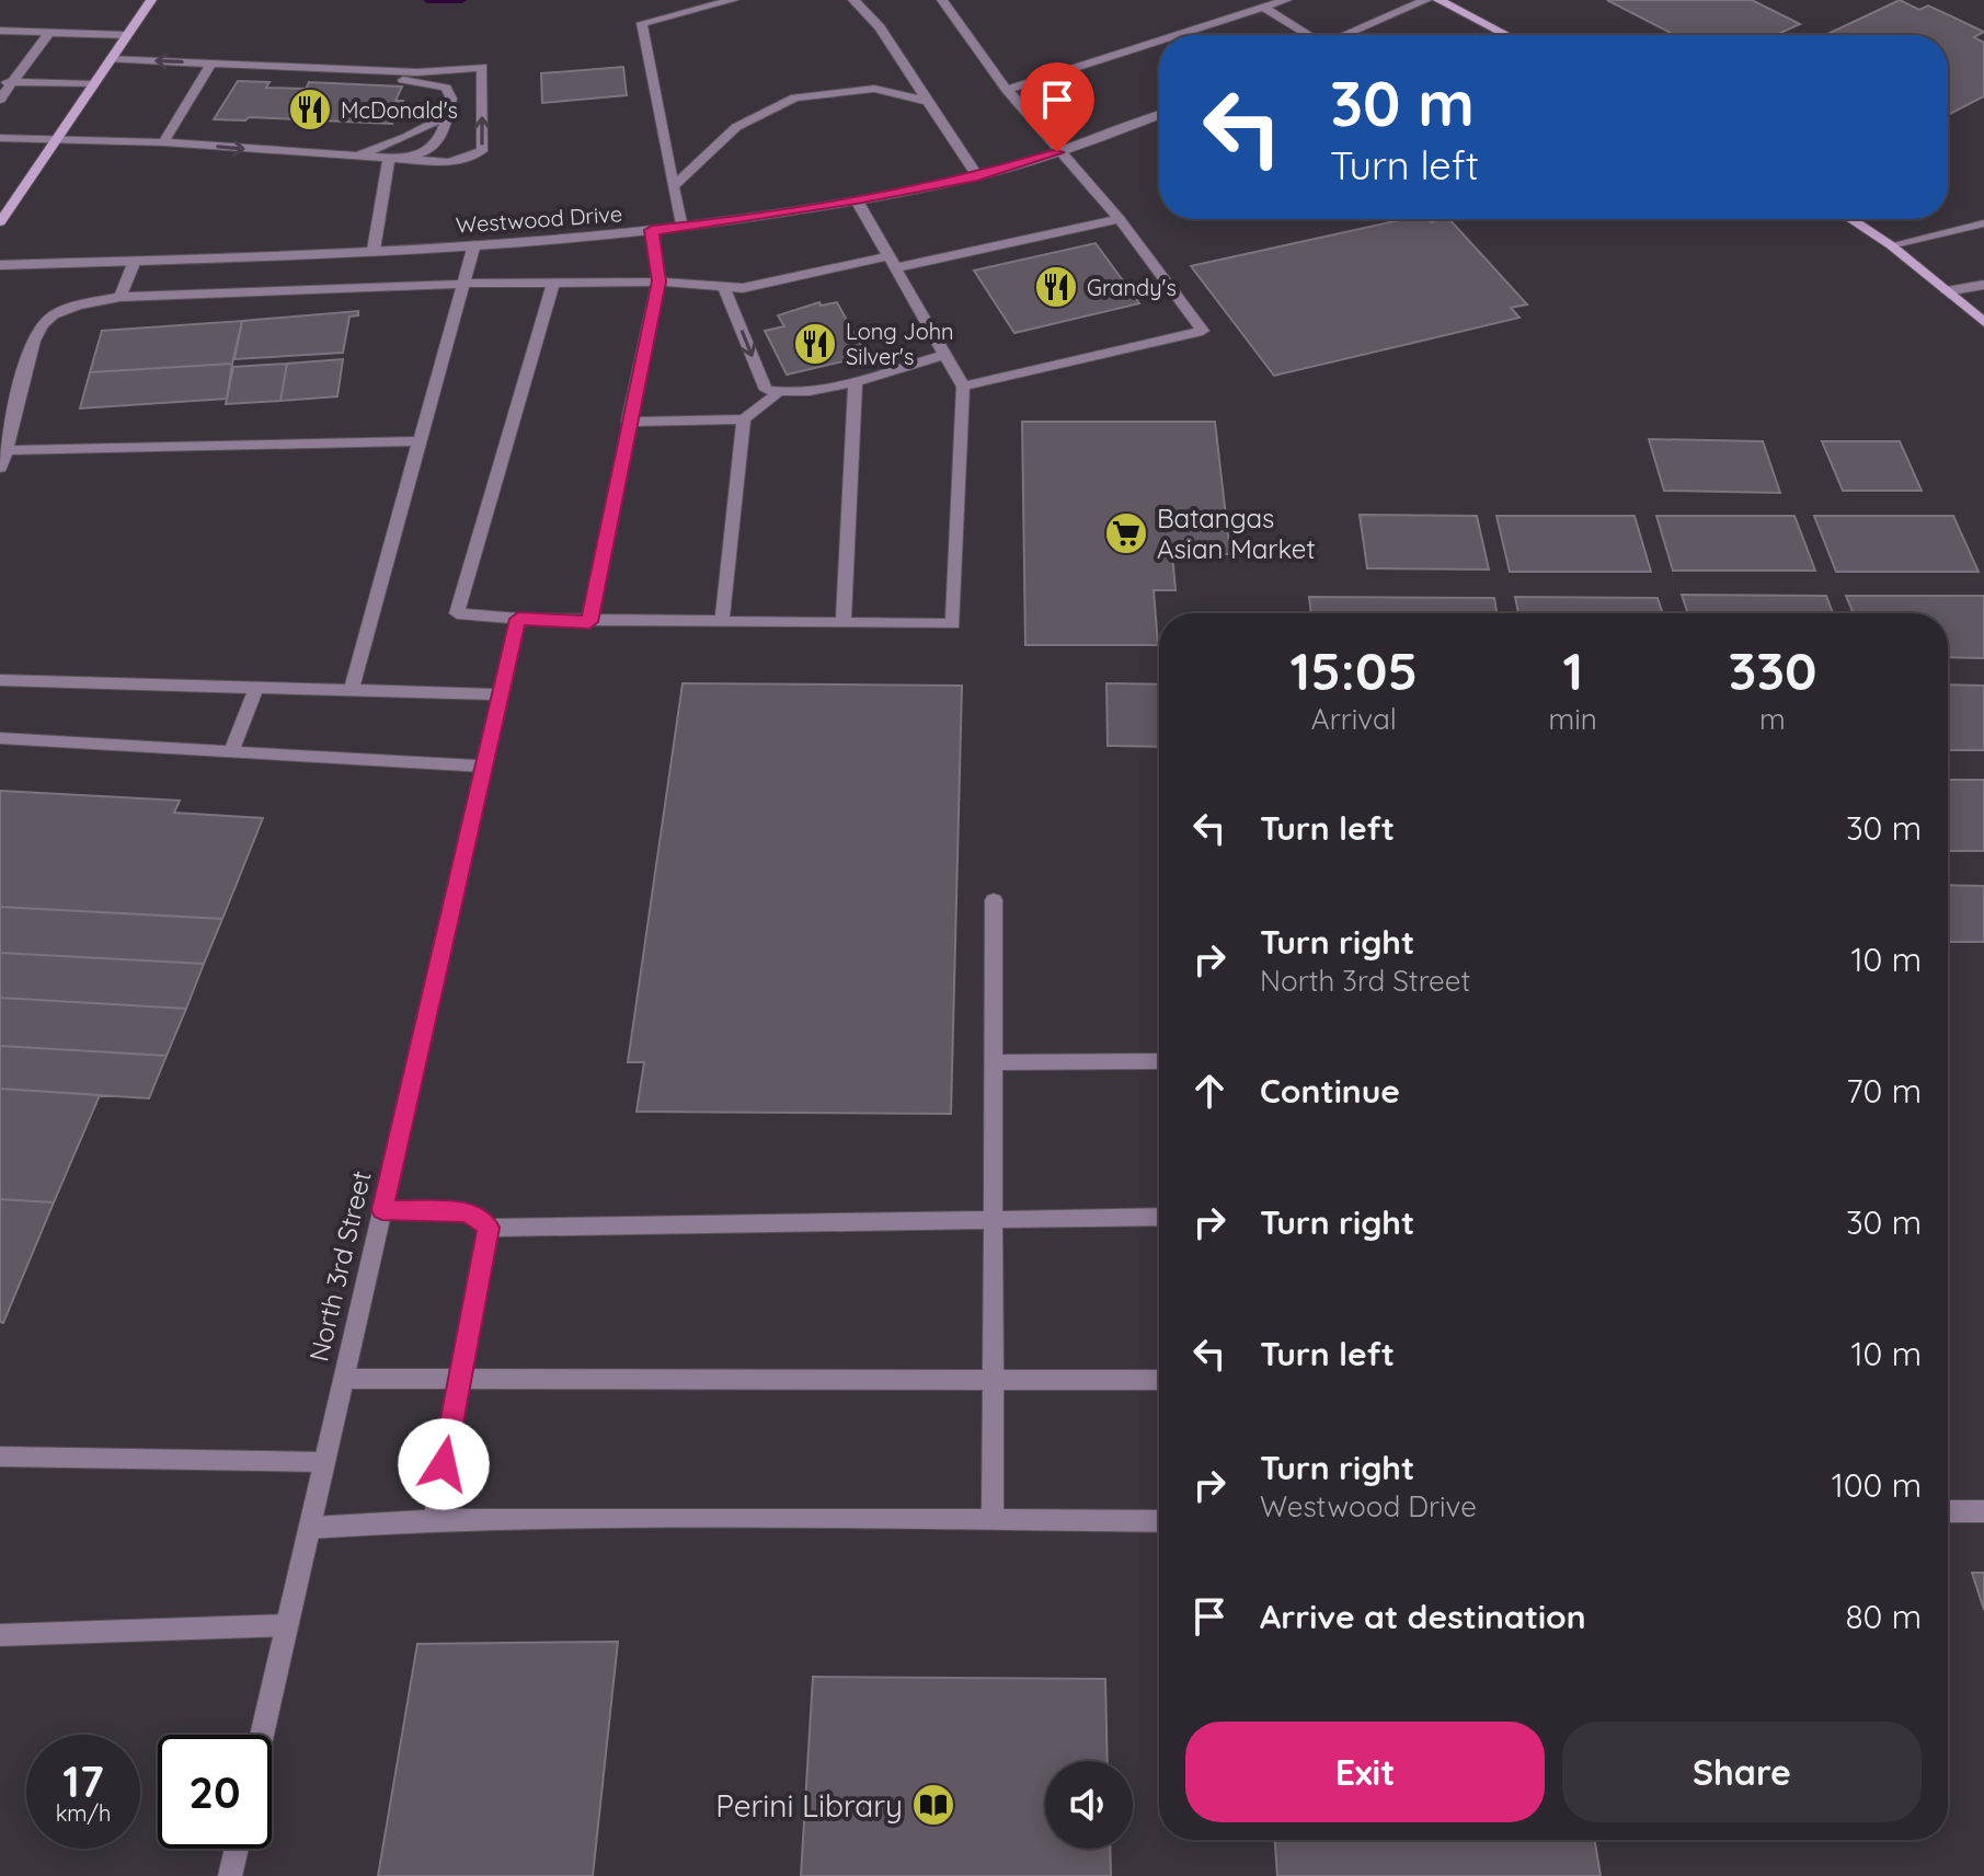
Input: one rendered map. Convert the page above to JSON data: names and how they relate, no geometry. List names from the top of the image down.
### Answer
{
  "streets": {
    "street": ["Westwood Drive", "North 3rd Street"]
  },
  "places": {
    "restaurant": ["McDonald's", "Grandy's", "Long John Silver's"],
    "supermarket": ["Batangas Asian Market"],
    "library": ["Perini Library"]
  },
  "page": {
    "turn": ["30 m", "Turn left"],
    "eta": [
      "15:05",
      "Arrival",
      "1",
      "min",
      "330",
      "m"
    ],
    "list": [
      {
        "name": "Turn left",
        "value": "30 m"
      },
      {
        "name": "Turn right",
        "note": "North 3rd Street",
        "value": "10 m"
      },
      {
        "name": "Continue",
        "value": "70 m"
      },
      {
        "name": "Turn right",
        "value": "30 m"
      },
      {
        "name": "Turn left",
        "value": "10 m"
      },
      {
        "name": "Turn right",
        "note": "Westwood Drive",
        "value": "100 m"
      },
      {
        "name": "Arrive at destination",
        "value": "80 m"
      }
    ],
    "buttons": ["Exit", "Share"],
    "speed": "17 km/h",
    "limit": "20"
  }
}
